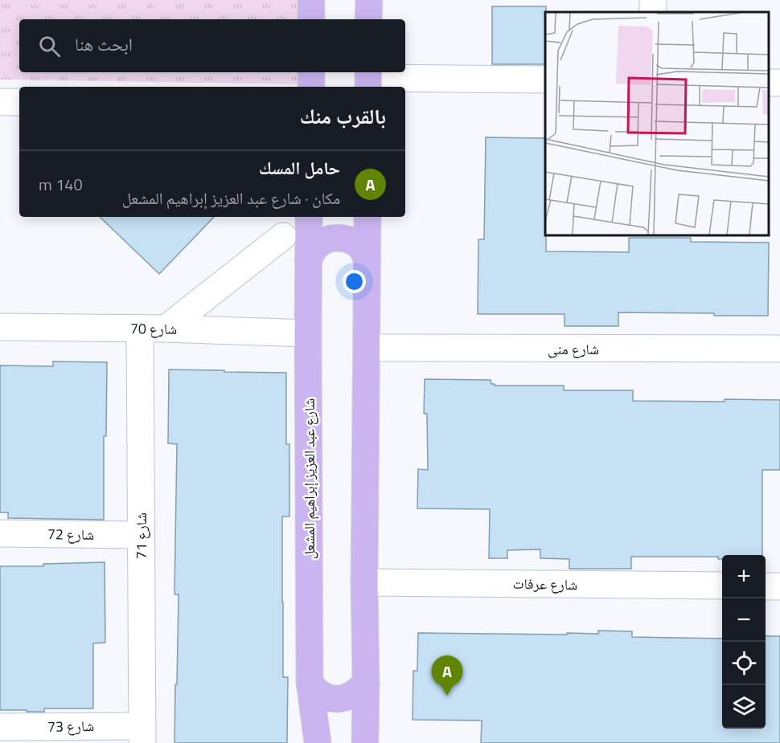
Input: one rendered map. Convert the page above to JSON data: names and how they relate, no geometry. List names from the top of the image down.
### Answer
{
  "streets": {
    "main road": ["شارع عبد العزيز إبراهيم المشعل"],
    "street": [
      "شارع 70",
      "شارع منى",
      "شارع 72",
      "شارع 71",
      "شارع عرفات",
      "شارع 73"
    ]
  },
  "crossings": [
    ["شارع 70", "شارع عبد العزيز إبراهيم المشعل"],
    ["شارع 70", "شارع 71"],
    ["شارع 72", "شارع 71"],
    ["شارع 71", "شارع 73"]
  ],
  "page": {
    "search": "ابحث هنا",
    "heading": "بالقرب منك",
    "list": [
      {
        "mark": "A",
        "name": "حامل المسك",
        "note": "مكان · شارع عبد العزيز إبراهيم المشعل",
        "value": "140 m"
      }
    ],
    "map_buttons": ["+", "−"],
    "pins": "A"
  }
}
